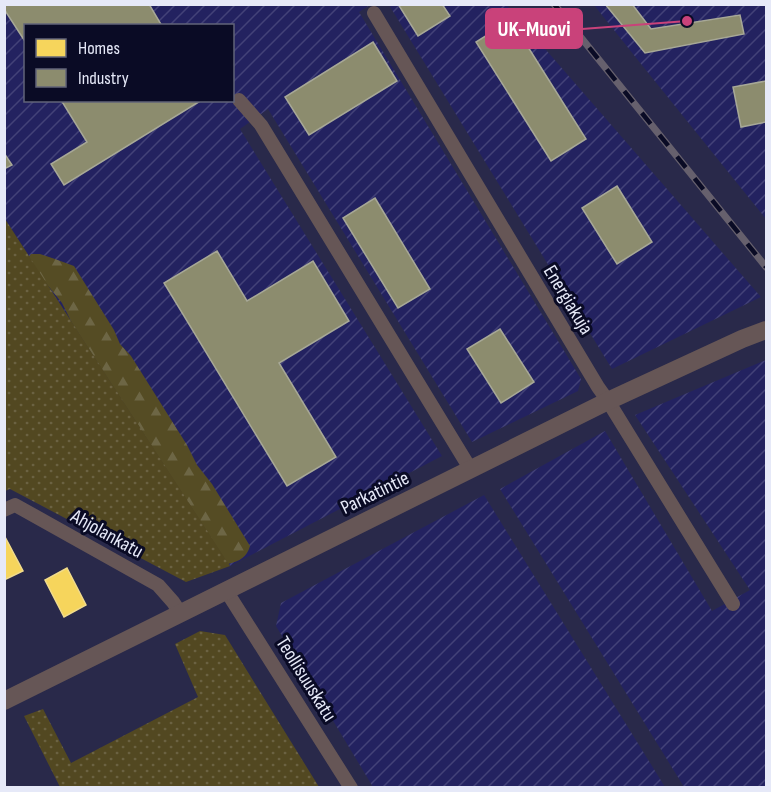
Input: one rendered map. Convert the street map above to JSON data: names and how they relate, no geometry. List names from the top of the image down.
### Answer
{
  "streets": {
    "street": [
      "Energiakuja",
      "Parkatintie",
      "Ahjolankatu",
      "Teollisuuskatu"
    ]
  },
  "crossings": [
    ["Energiakuja", "Parkatintie"],
    ["Parkatintie", "Ahjolankatu"],
    ["Parkatintie", "Teollisuuskatu"]
  ],
  "places": ["UK-Muovi"],
  "legend": ["Homes", "Industry"]
}
